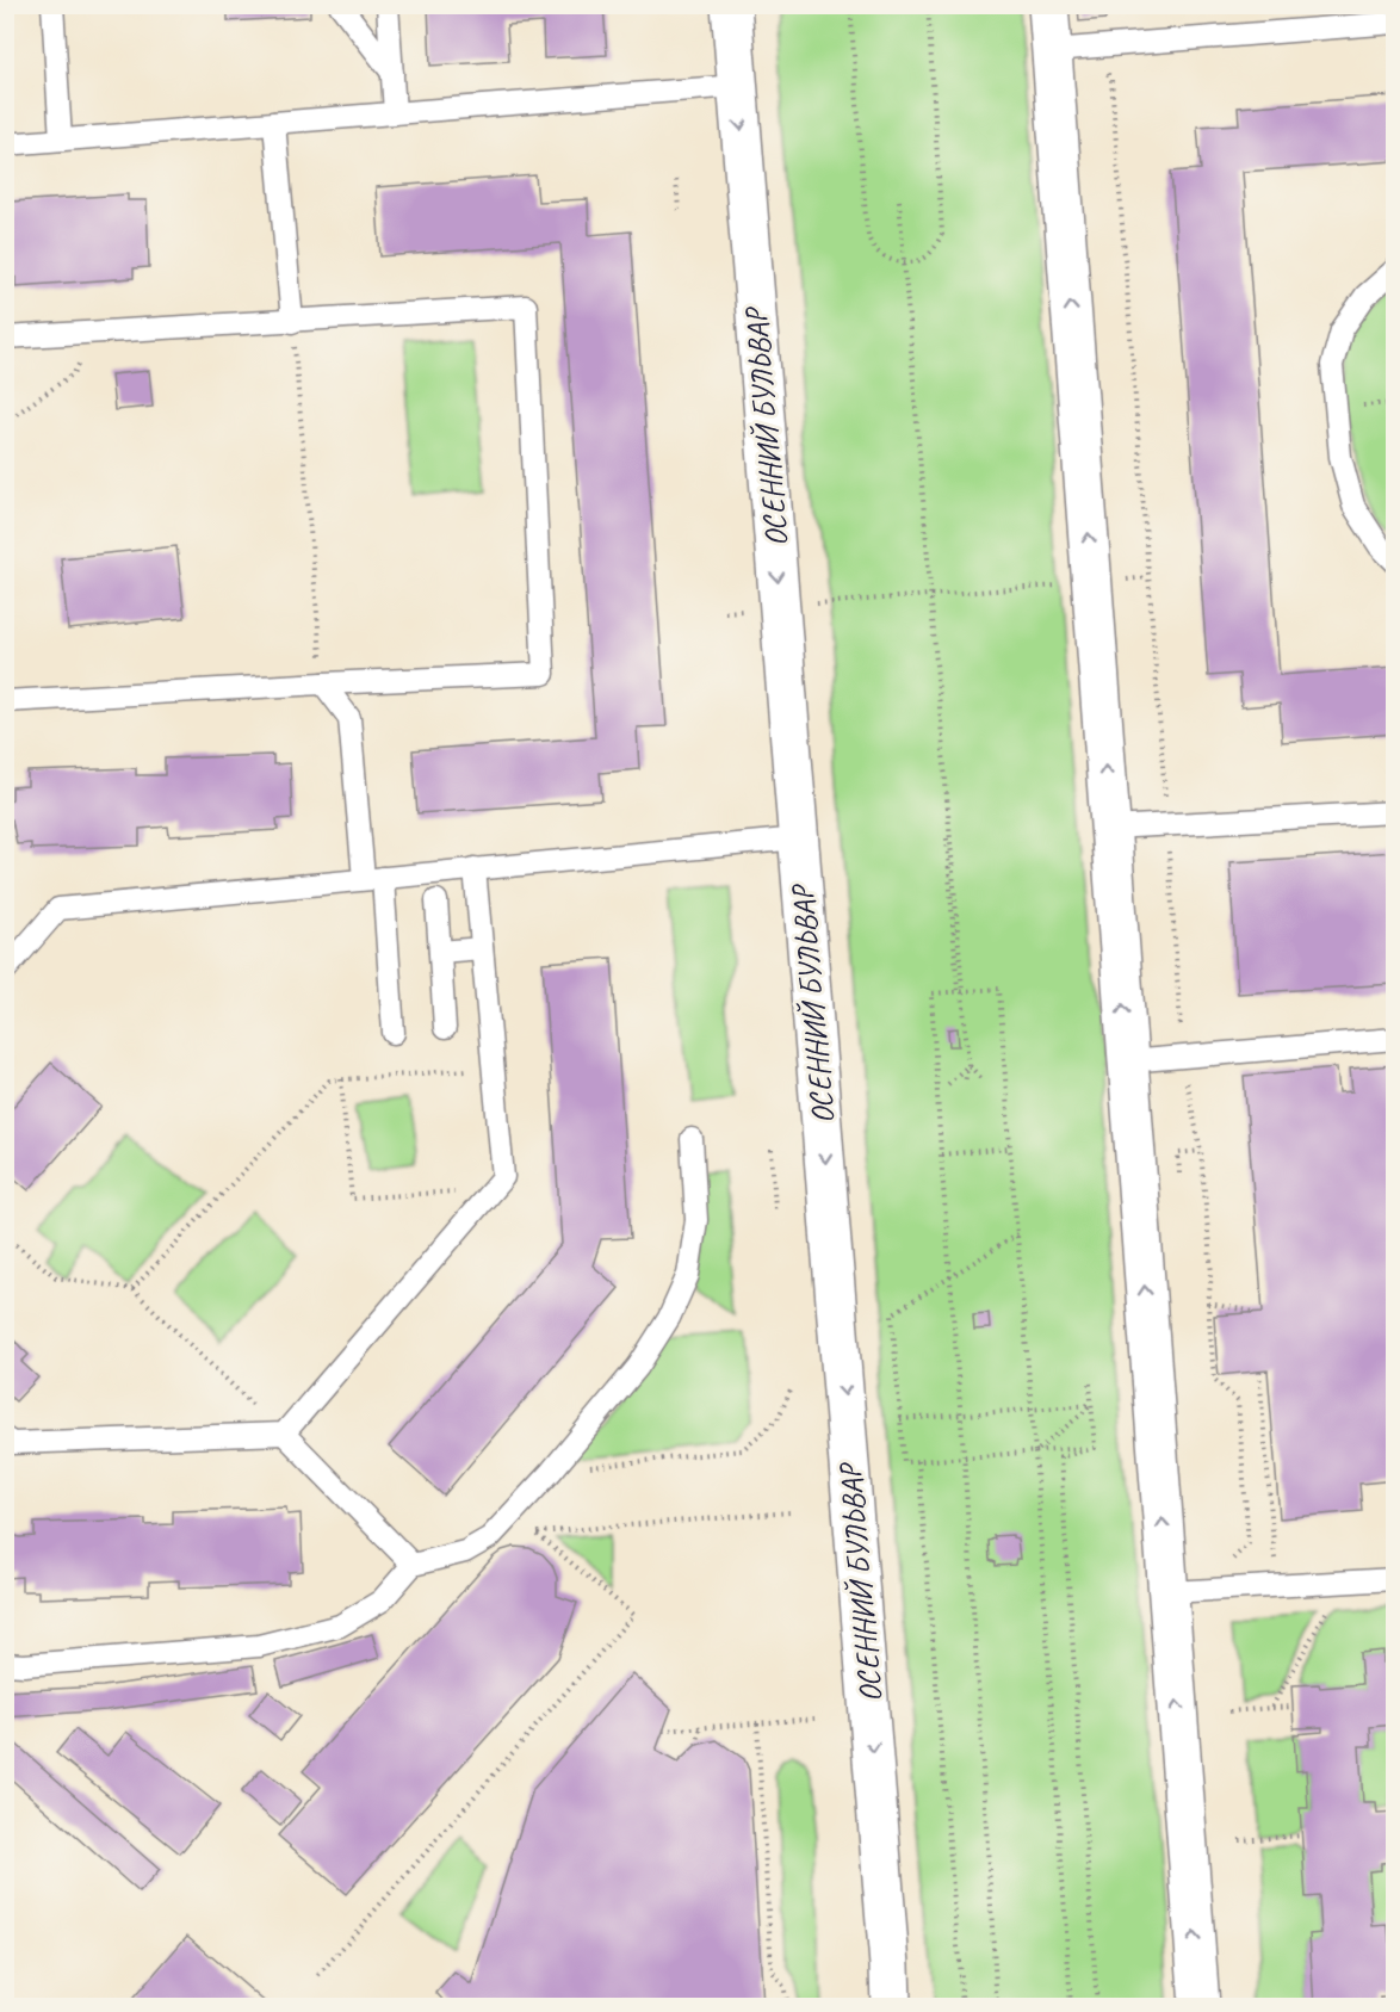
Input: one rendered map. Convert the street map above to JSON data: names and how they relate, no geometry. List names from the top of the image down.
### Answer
{
  "streets": {
    "street": ["ОСЕННИЙ БУЛЬВАР"]
  }
}
